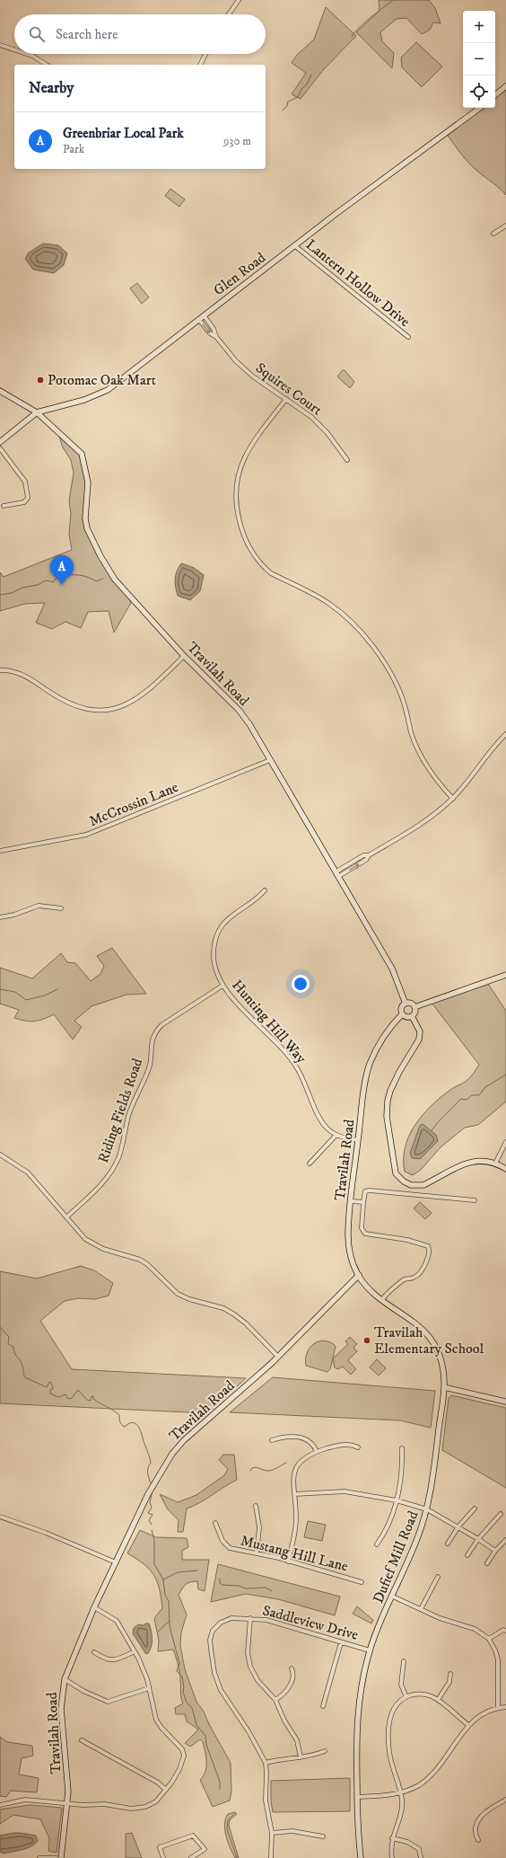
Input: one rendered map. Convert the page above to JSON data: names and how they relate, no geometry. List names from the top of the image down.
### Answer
{
  "streets": {
    "main road": ["Glen Road", "Travilah Road", "Dufief Mill Road"],
    "street": [
      "Lantern Hollow Drive",
      "Squires Court",
      "McCrossin Lane",
      "Hunting Hill Way",
      "Riding Fields Road",
      "Mustang Hill Lane",
      "Saddleview Drive"
    ]
  },
  "crossings": [
    ["Glen Road", "Lantern Hollow Drive"],
    ["Glen Road", "Squires Court"],
    ["Glen Road", "Travilah Road"],
    ["Travilah Road", "McCrossin Lane"],
    ["Travilah Road", "Hunting Hill Way"],
    ["Travilah Road", "Dufief Mill Road"],
    ["Hunting Hill Way", "Riding Fields Road"],
    ["Dufief Mill Road", "Saddleview Drive"]
  ],
  "places": ["Potomac Oak Mart", "Travilah Elementary School"],
  "page": {
    "map_buttons": ["+", "−"],
    "search": "Search here",
    "heading": "Nearby",
    "list": [
      {
        "mark": "A",
        "name": "Greenbriar Local Park",
        "note": "Park",
        "value": "930 m"
      }
    ],
    "pins": "A"
  }
}
